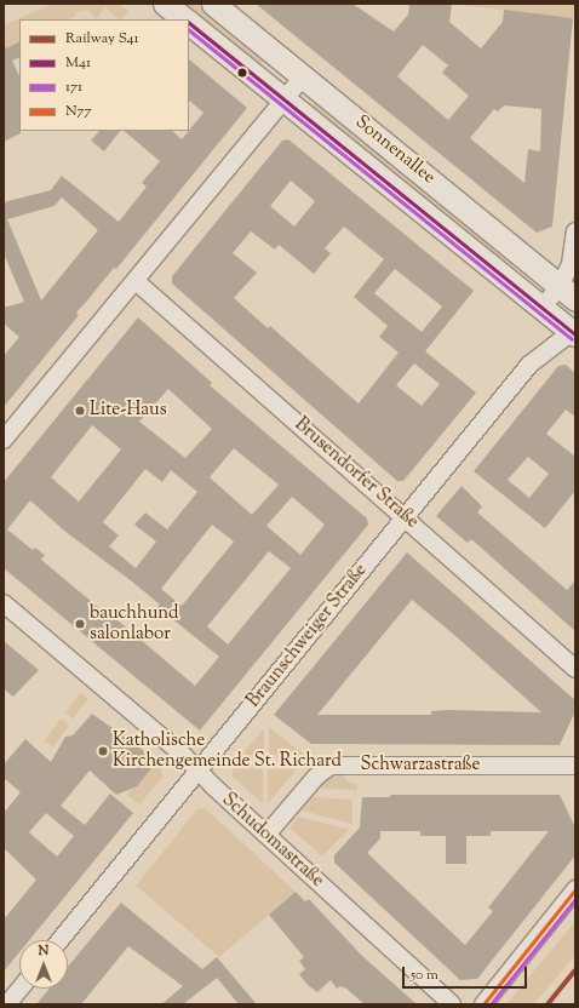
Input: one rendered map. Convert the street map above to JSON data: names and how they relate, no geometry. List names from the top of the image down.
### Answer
{
  "streets": {
    "main road": ["Sonnenallee"],
    "street": [
      "Brusendorfer Straße",
      "Braunschweiger Straße",
      "Schwarzastraße",
      "Schudomastraße"
    ]
  },
  "crossings": [
    ["Sonnenallee", "Braunschweiger Straße"],
    ["Brusendorfer Straße", "Braunschweiger Straße"],
    ["Braunschweiger Straße", "Schudomastraße"],
    ["Schwarzastraße", "Schudomastraße"]
  ],
  "places": ["Lite-Haus", "bauchhund salonlabor", "Katholische Kirchengemeinde St. Richard"],
  "lines": [
    "transit line M41",
    "transit line 171",
    "transit line N77",
    "rail line S41"
  ],
  "legend": [
    "Railway S41",
    "M41",
    "171",
    "N77"
  ],
  "scale_bar": "50 m",
  "north": "top"
}
